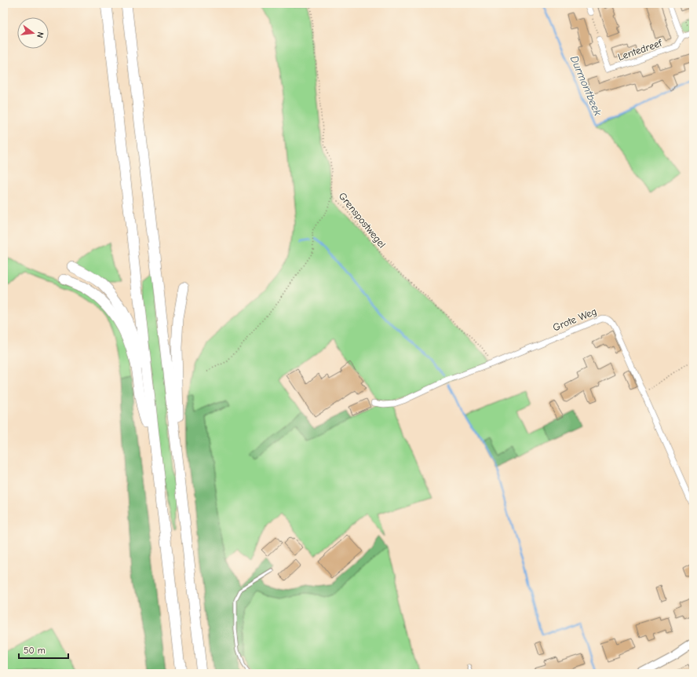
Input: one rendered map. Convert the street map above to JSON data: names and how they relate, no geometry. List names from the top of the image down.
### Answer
{
  "streets": {
    "street": ["Lentedreef", "Grote Weg"],
    "path": ["Grenspostwegel"]
  },
  "crossings": [
    ["Grenspostwegel", "Grote Weg"]
  ],
  "water": ["Durmontbeek"],
  "scale_bar": "50 m",
  "north": "right"
}
